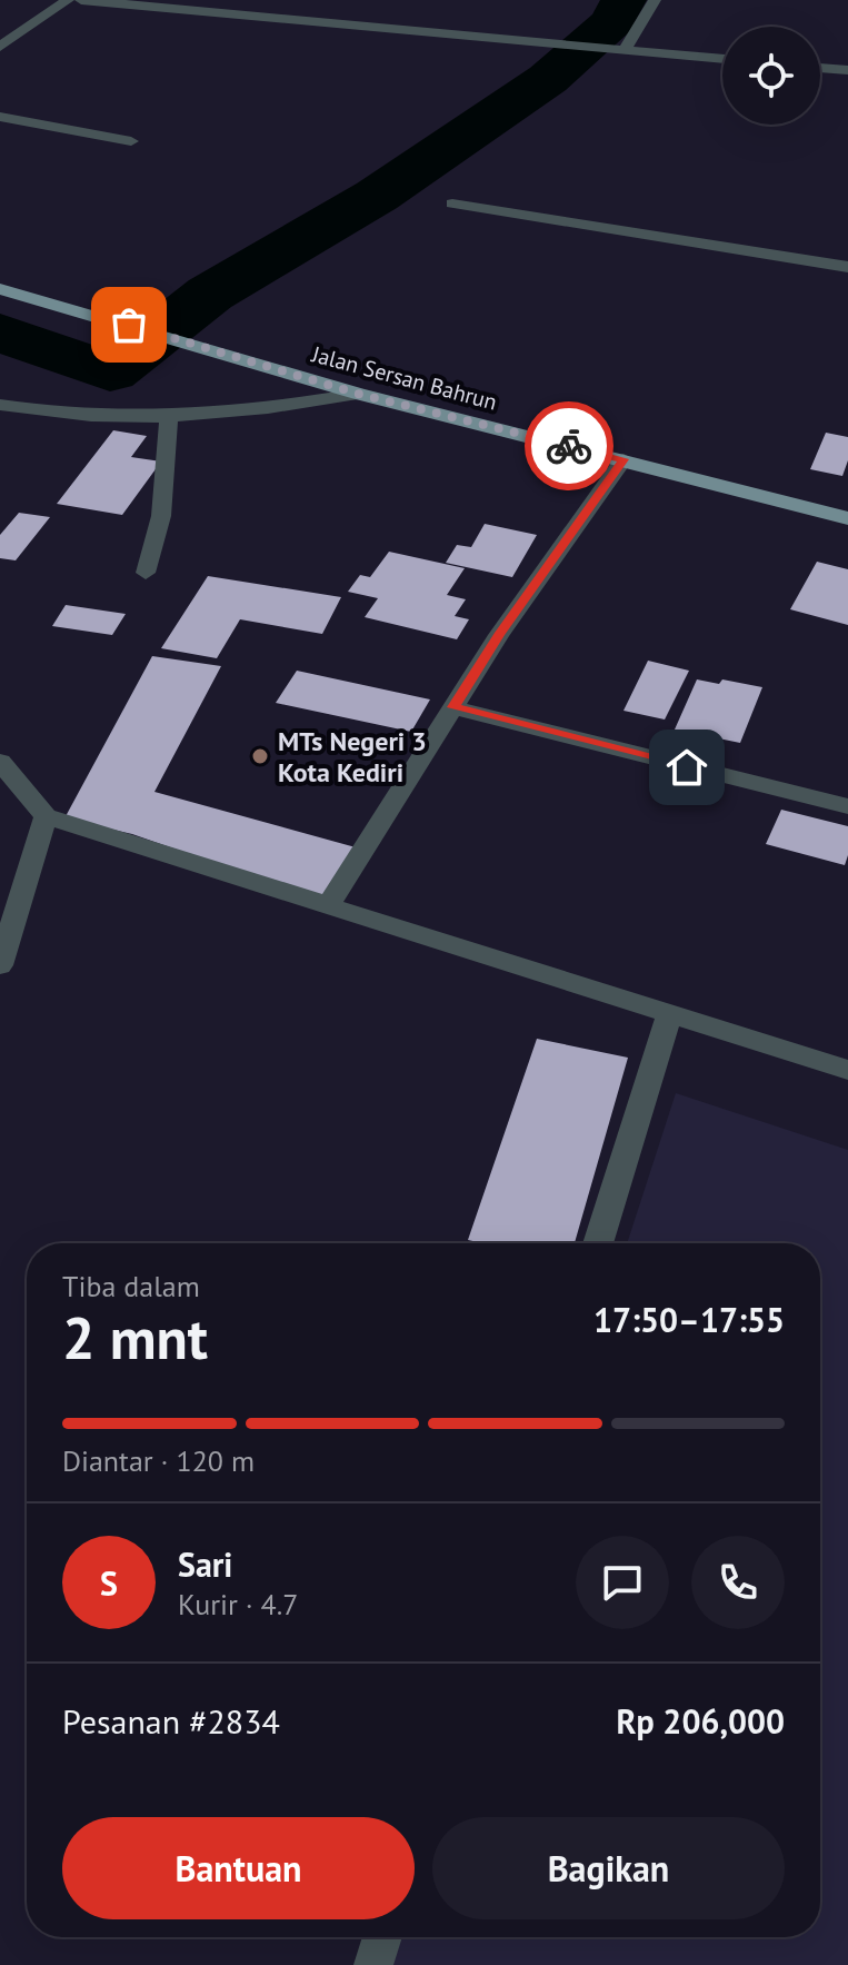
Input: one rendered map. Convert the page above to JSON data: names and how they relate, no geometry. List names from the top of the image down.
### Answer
{
  "streets": {
    "main road": ["Jalan Sersan Bahrun"]
  },
  "places": ["MTs Negeri 3 Kota Kediri"],
  "page": {
    "heading": ["2 mnt", "Tiba dalam", "17:50–17:55"],
    "panel": [
      "Sari",
      "Kurir · 4.7",
      "Pesanan #2834",
      "Rp 206,000"
    ],
    "bar": "Diantar · 120 m",
    "round": "S",
    "buttons": ["Bantuan", "Bagikan"]
  }
}
